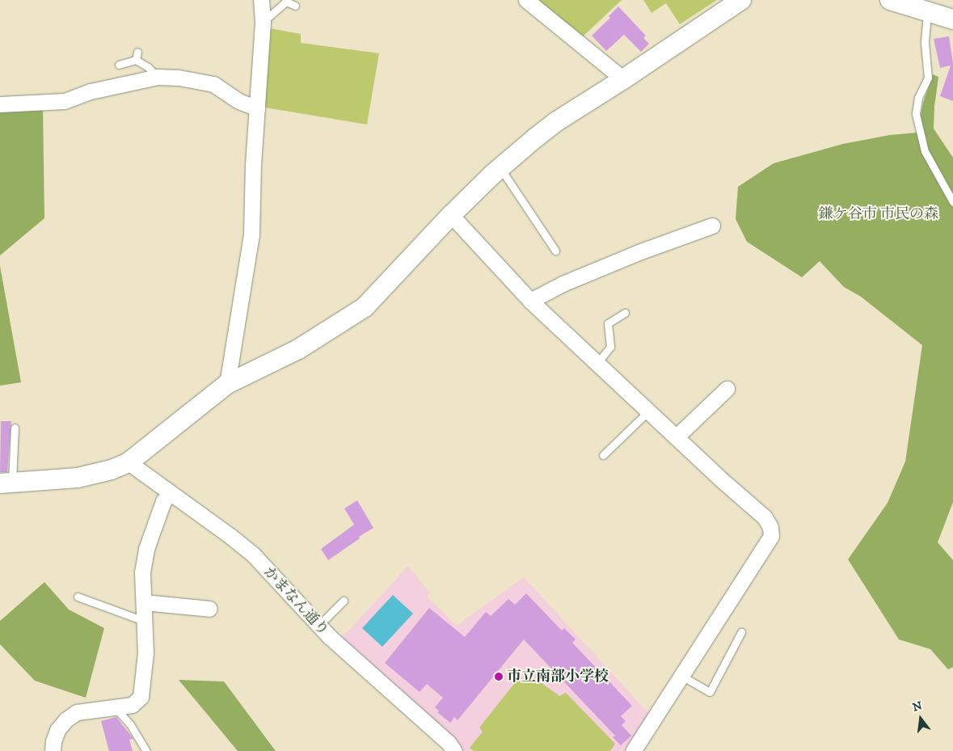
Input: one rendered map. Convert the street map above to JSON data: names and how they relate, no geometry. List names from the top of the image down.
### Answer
{
  "streets": {
    "street": ["かまなん通り"]
  },
  "parks": ["鎌ケ谷市 市民の森"],
  "places": ["市立南部小学校"],
  "north": "top"
}
